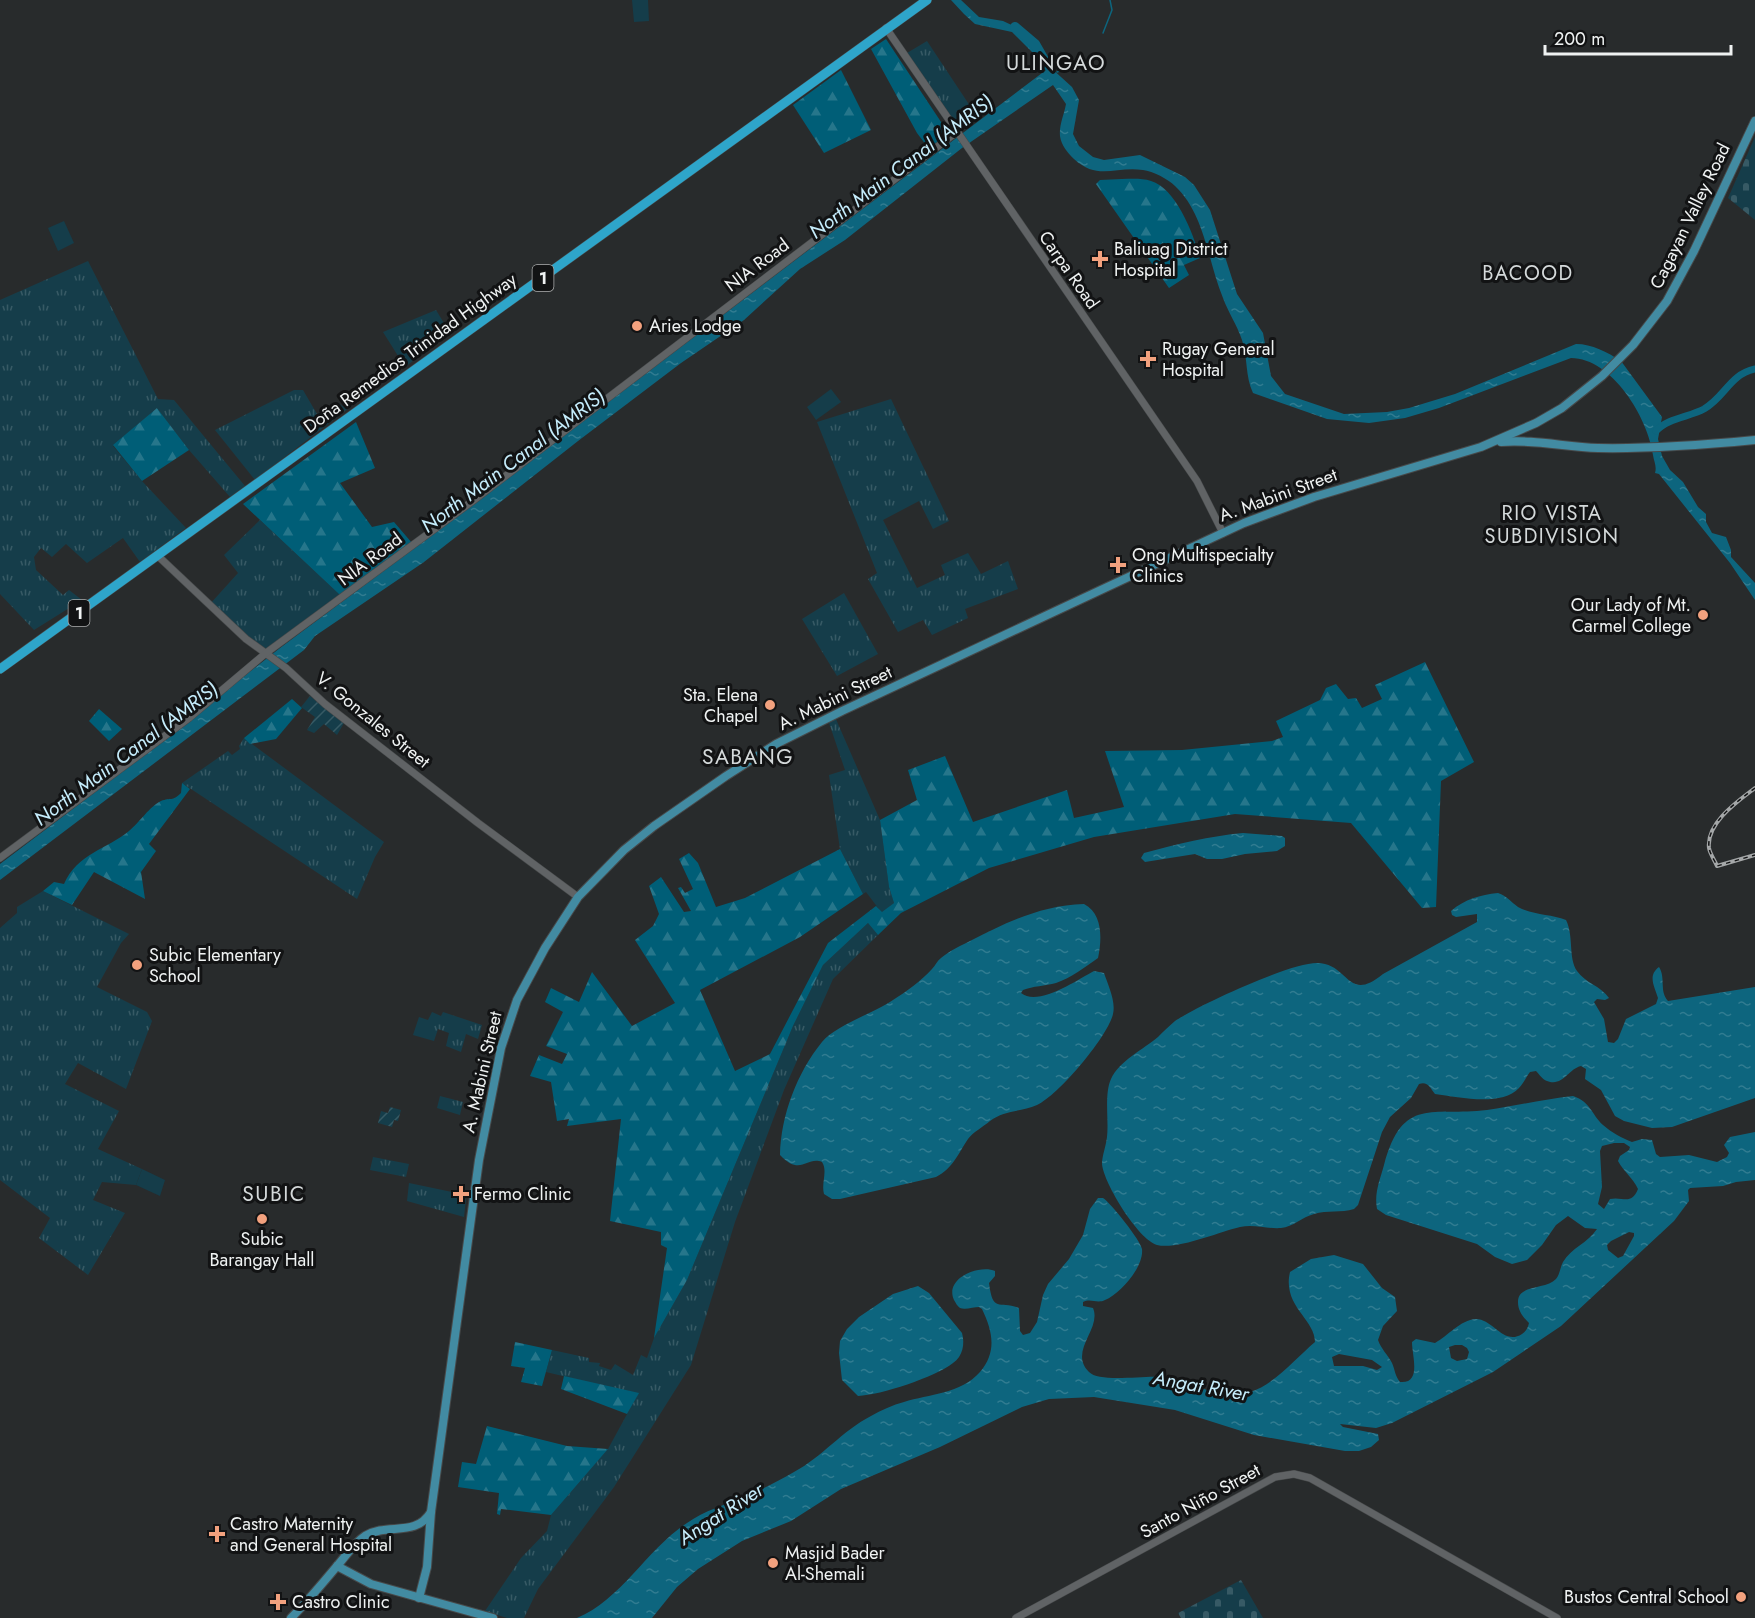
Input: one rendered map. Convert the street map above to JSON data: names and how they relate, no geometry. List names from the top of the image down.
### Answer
{
  "streets": {
    "highway": ["1", "Doña Remedios Trinidad Highway"],
    "main road": ["Cagayan Valley Road", "A. Mabini Street"],
    "street": [
      "NIA Road",
      "Carpa Road",
      "V. Gonzales Street",
      "Santo Niño Street"
    ]
  },
  "crossings": [
    ["Cagayan Valley Road", "A. Mabini Street"],
    ["NIA Road", "Carpa Road"],
    ["NIA Road", "V. Gonzales Street"],
    ["Carpa Road", "Doña Remedios Trinidad Highway"],
    ["Carpa Road", "A. Mabini Street"],
    ["Doña Remedios Trinidad Highway", "V. Gonzales Street"],
    ["A. Mabini Street", "V. Gonzales Street"]
  ],
  "districts": [
    "ULINGAO",
    "BACOOD",
    "RIO VISTA SUBDIVISION",
    "SABANG",
    "SUBIC"
  ],
  "water": ["North Main Canal (AMRIS)", "Angat River"],
  "places": {
    "health": [
      "Baliuag District Hospital",
      "Rugay General Hospital",
      "Ong Multispecialty Clinics",
      "Fermo Clinic",
      "Castro Maternity and General Hospital",
      "Castro Clinic"
    ],
    "other": [
      "Aries Lodge",
      "Our Lady of Mt. Carmel College",
      "Sta. Elena Chapel",
      "Subic Elementary School",
      "Subic Barangay Hall",
      "Masjid Bader Al-Shemali",
      "Bustos Central School"
    ]
  },
  "scale_bar": "200 m"
}
